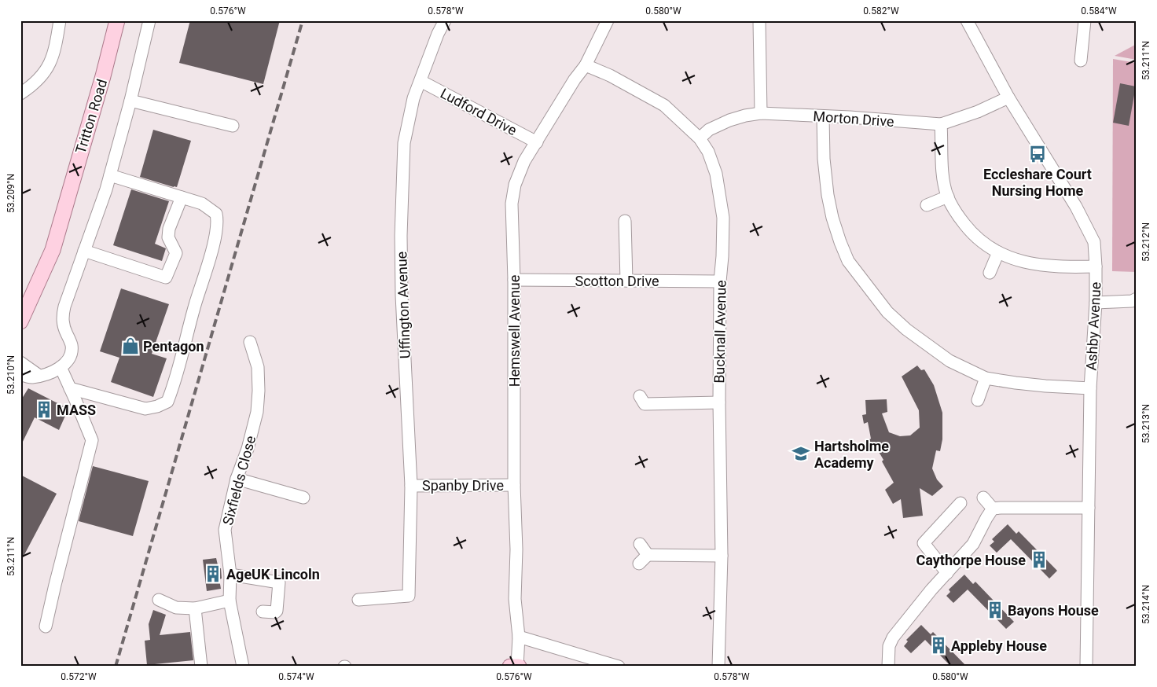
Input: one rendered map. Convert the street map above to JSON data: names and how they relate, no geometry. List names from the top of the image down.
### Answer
{
  "streets": {
    "main road": ["Tritton Road"],
    "street": [
      "Ludford Drive",
      "Morton Drive",
      "Scotton Drive",
      "Uffington Avenue",
      "Ashby Avenue",
      "Hemswell Avenue",
      "Bucknall Avenue",
      "Sixfields Close",
      "Spanby Drive"
    ]
  },
  "crossings": [
    ["Ludford Drive", "Uffington Avenue"],
    ["Ludford Drive", "Hemswell Avenue"],
    ["Morton Drive", "Ashby Avenue"],
    ["Morton Drive", "Bucknall Avenue"],
    ["Scotton Drive", "Hemswell Avenue"],
    ["Scotton Drive", "Bucknall Avenue"],
    ["Uffington Avenue", "Spanby Drive"],
    ["Hemswell Avenue", "Bucknall Avenue"],
    ["Hemswell Avenue", "Spanby Drive"]
  ],
  "places": {
    "bus stop": ["Eccleshare Court Nursing Home"],
    "shop": ["Pentagon"],
    "building": [
      "MASS",
      "Caythorpe House",
      "AgeUK Lincoln",
      "Bayons House",
      "Appleby House"
    ],
    "school or university": ["Hartsholme Academy"]
  },
  "coordinates": [
    "0.576°W",
    "0.578°W",
    "0.580°W",
    "0.582°W",
    "0.584°W",
    "53.211°N",
    "53.209°N",
    "53.212°N",
    "53.210°N",
    "53.213°N",
    "53.214°N",
    "0.572°W",
    "0.574°W"
  ]
}
